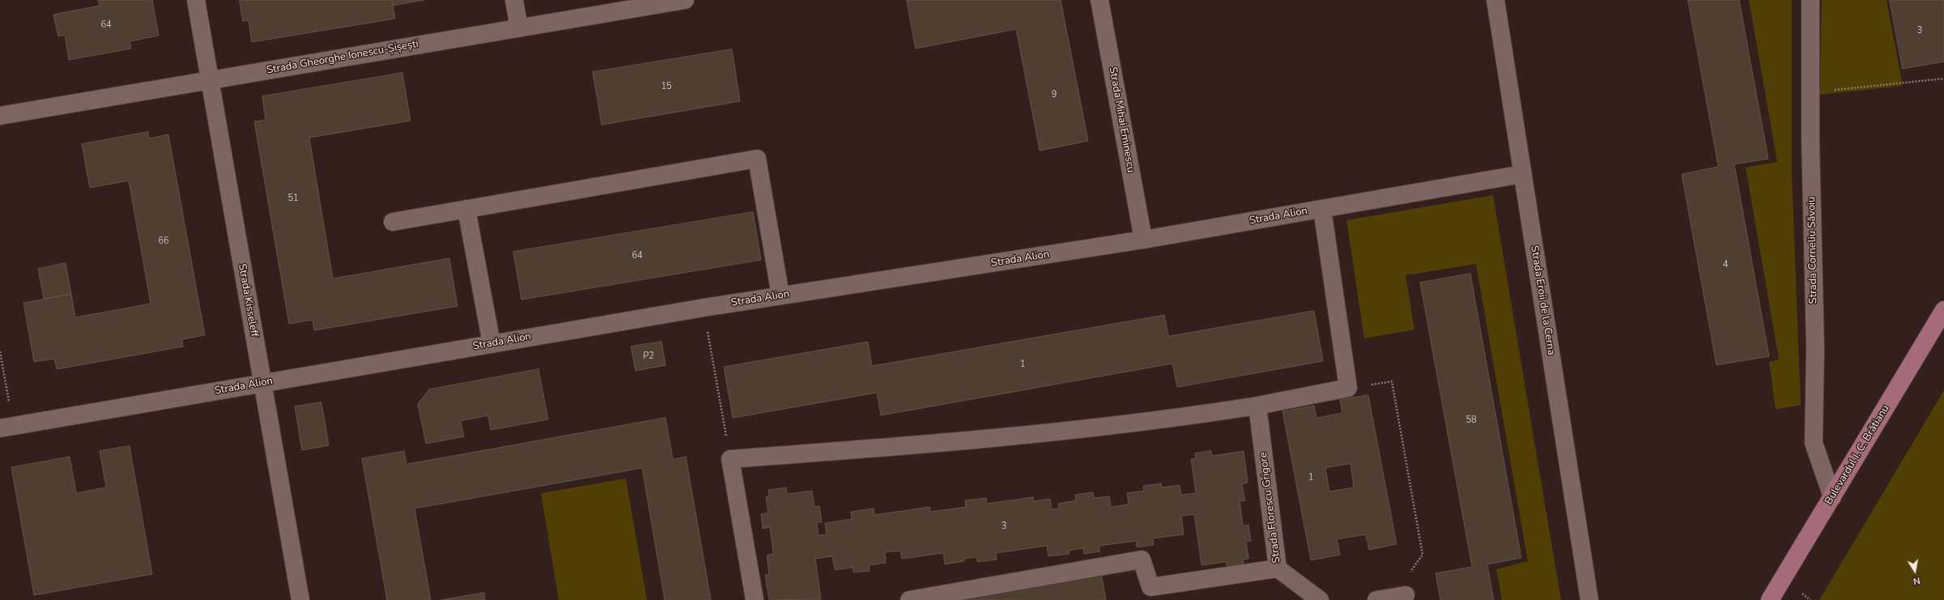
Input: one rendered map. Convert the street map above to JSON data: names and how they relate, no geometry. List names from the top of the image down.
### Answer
{
  "streets": {
    "main road": ["Bulevardul I. C. Brătianu"],
    "street": [
      "Strada Gheorghe Ionescu-Șișești",
      "Strada Mihai Eminescu",
      "Strada Alion",
      "Strada Corneliu Săvoiu",
      "Strada Kisseleff",
      "Strada Eroii de la Cerna",
      "Strada Florescu Grigore"
    ]
  },
  "crossings": [
    ["Strada Gheorghe Ionescu-Șișești", "Strada Kisseleff"],
    ["Strada Mihai Eminescu", "Strada Alion"],
    ["Strada Alion", "Strada Kisseleff"],
    ["Strada Alion", "Strada Eroii de la Cerna"],
    ["Strada Corneliu Săvoiu", "Bulevardul I. C. Brătianu"]
  ],
  "house_numbers": [
    "64",
    "3",
    "15",
    "9",
    "51",
    "66",
    "64",
    "4",
    "P2",
    "1",
    "58",
    "1",
    "3"
  ],
  "north": "bottom"
}
